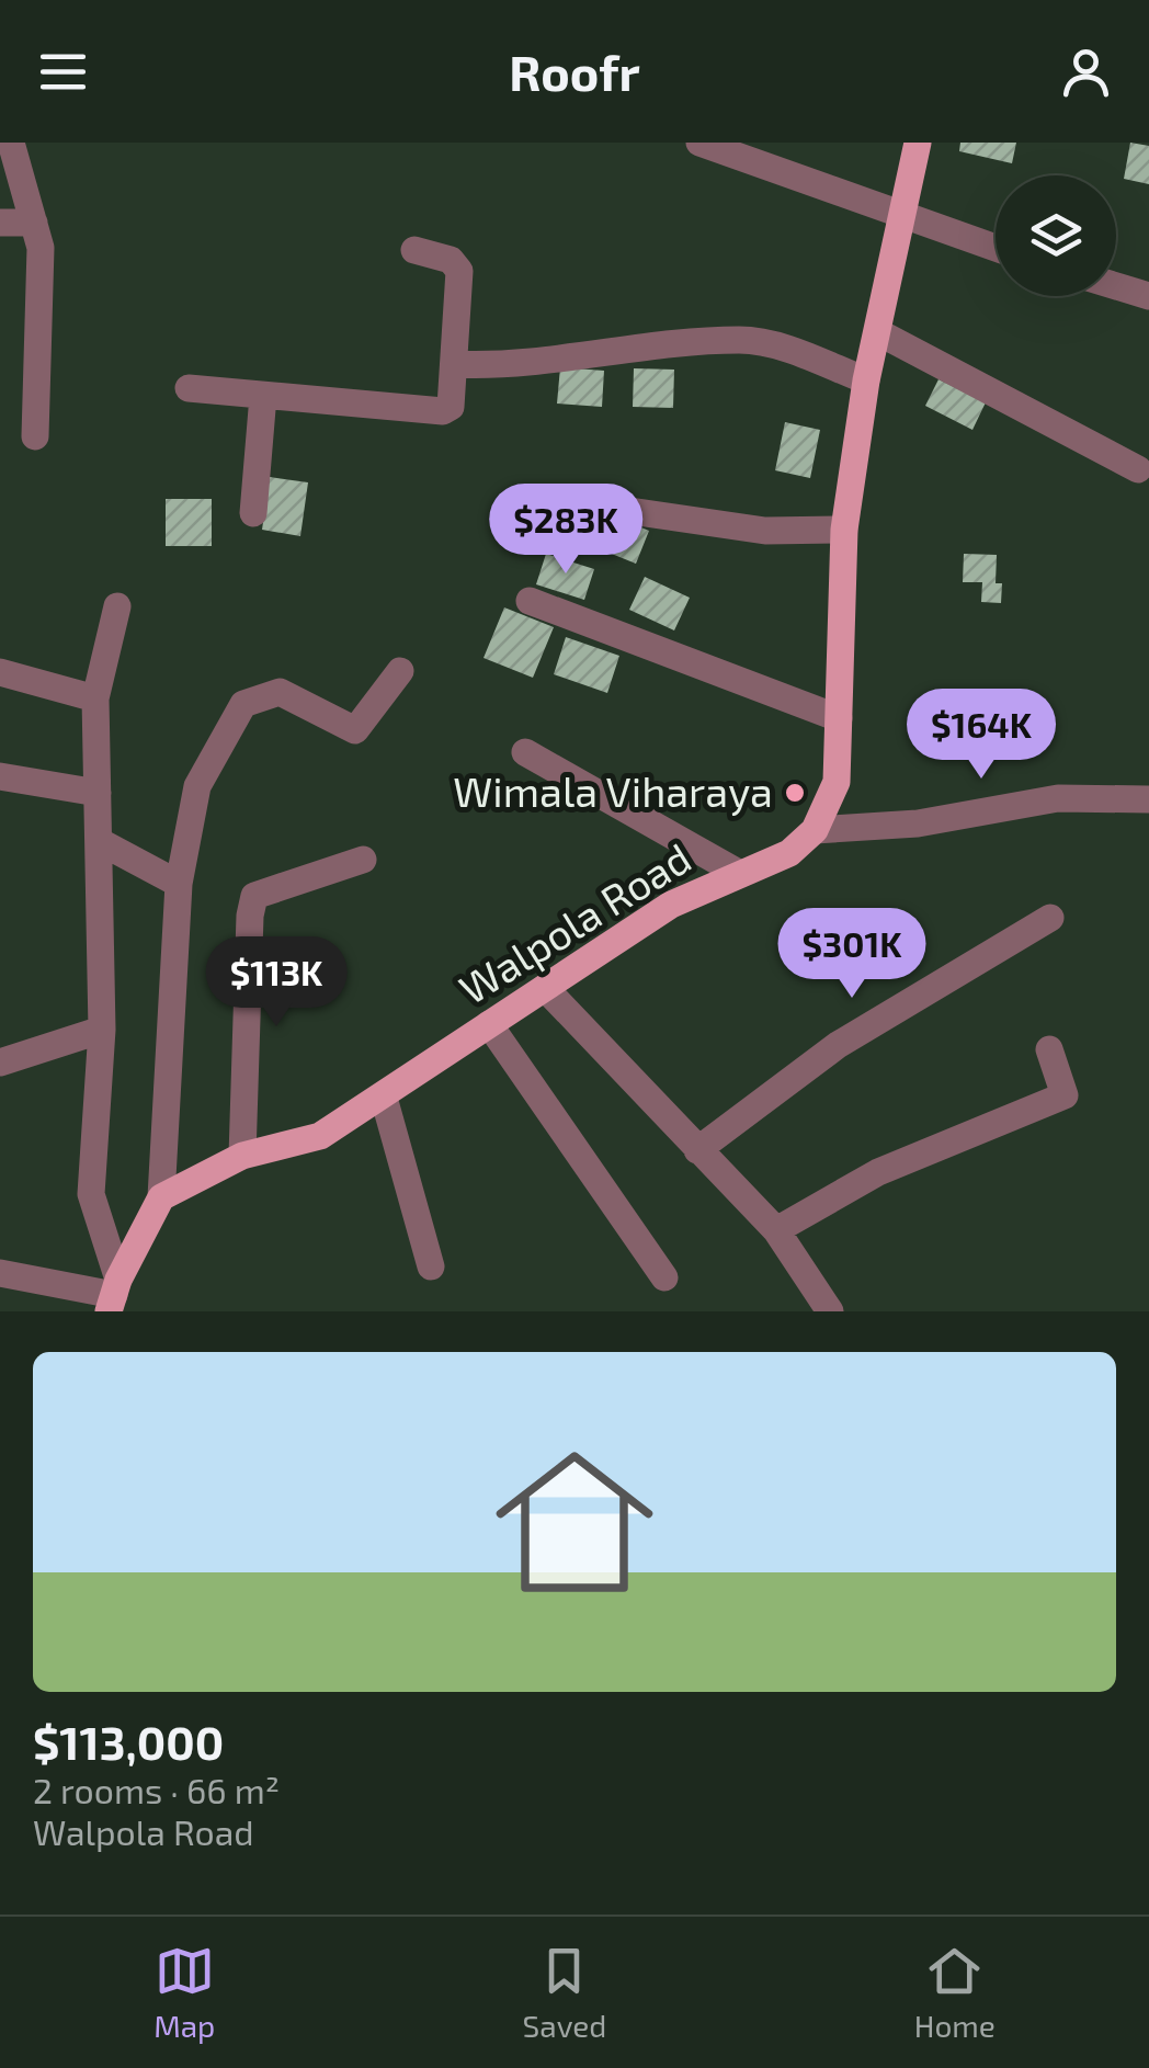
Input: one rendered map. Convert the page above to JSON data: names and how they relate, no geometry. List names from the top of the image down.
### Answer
{
  "streets": {
    "main road": ["Walpola Road"]
  },
  "places": ["Wimala Viharaya"],
  "page": {
    "header": "Roofr",
    "price": [
      "$283K",
      "$164K",
      "$301K",
      "$113K"
    ],
    "list": [
      {
        "name": "$113,000",
        "note": "2 rooms · 66 m² · Walpola Road"
      }
    ],
    "tabs": ["Map", "Saved", "Home"]
  }
}
